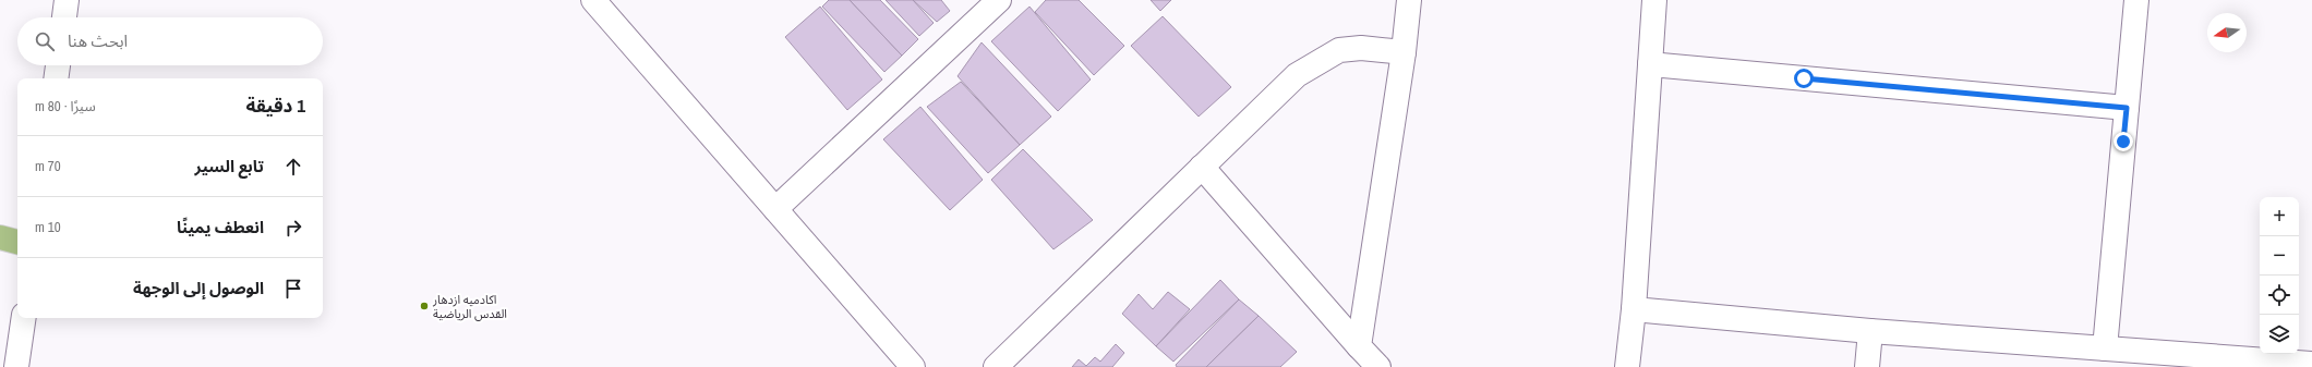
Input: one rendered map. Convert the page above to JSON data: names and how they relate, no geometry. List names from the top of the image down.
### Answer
{
  "places": ["اكادميه ازدهار القدس الرياضية"],
  "north": "left",
  "page": {
    "search": "ابحث هنا",
    "heading": ["1 دقيقة", "سيرًا · 80 m"],
    "list": [
      ["تابع السير", "70 m"],
      ["انعطف يمينًا", "10 m"],
      "الوصول إلى الوجهة"
    ],
    "map_buttons": ["+", "−"]
  }
}
